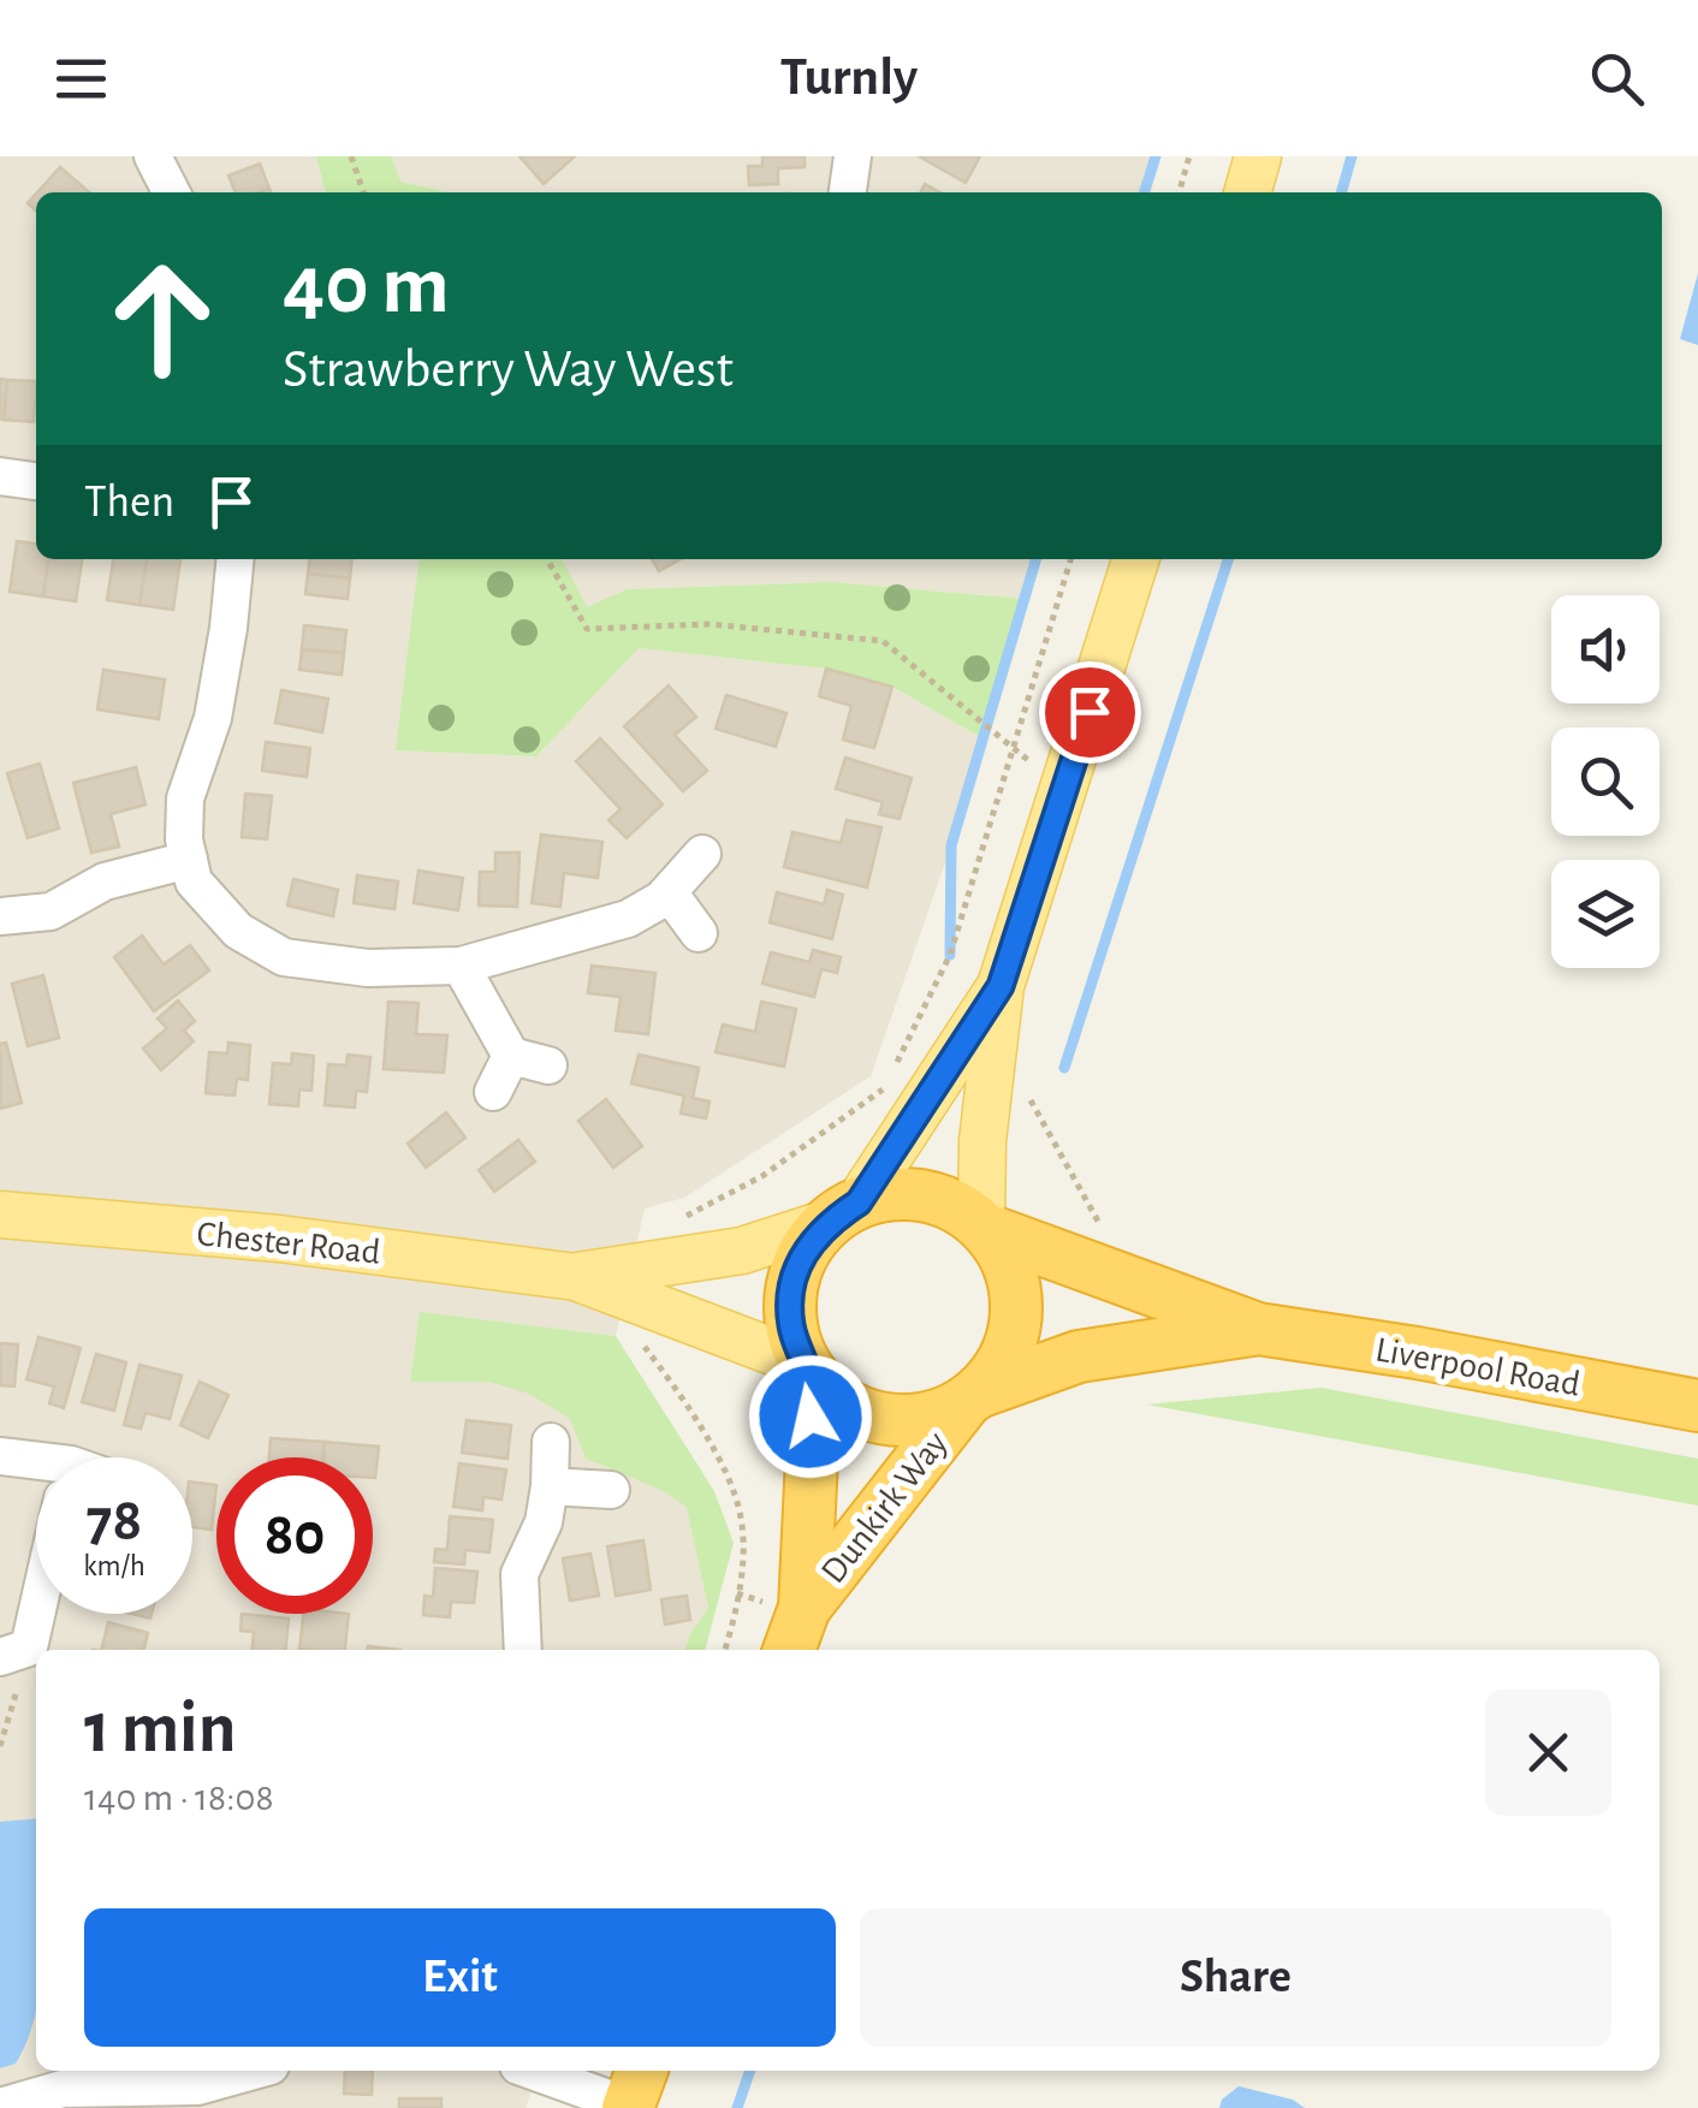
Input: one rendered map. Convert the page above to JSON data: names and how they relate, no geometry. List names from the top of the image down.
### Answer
{
  "streets": {
    "highway": ["Liverpool Road", "Dunkirk Way"],
    "main road": ["Chester Road"]
  },
  "crossings": [
    ["Chester Road", "Liverpool Road"],
    ["Chester Road", "Dunkirk Way"],
    ["Liverpool Road", "Dunkirk Way"]
  ],
  "page": {
    "header": "Turnly",
    "turn": ["40 m", "Strawberry Way West"],
    "then": "Then",
    "speed": "78 km/h",
    "limit": "80",
    "heading": ["1 min", "140 m · 18:08"],
    "buttons": ["Exit", "Share"]
  }
}
